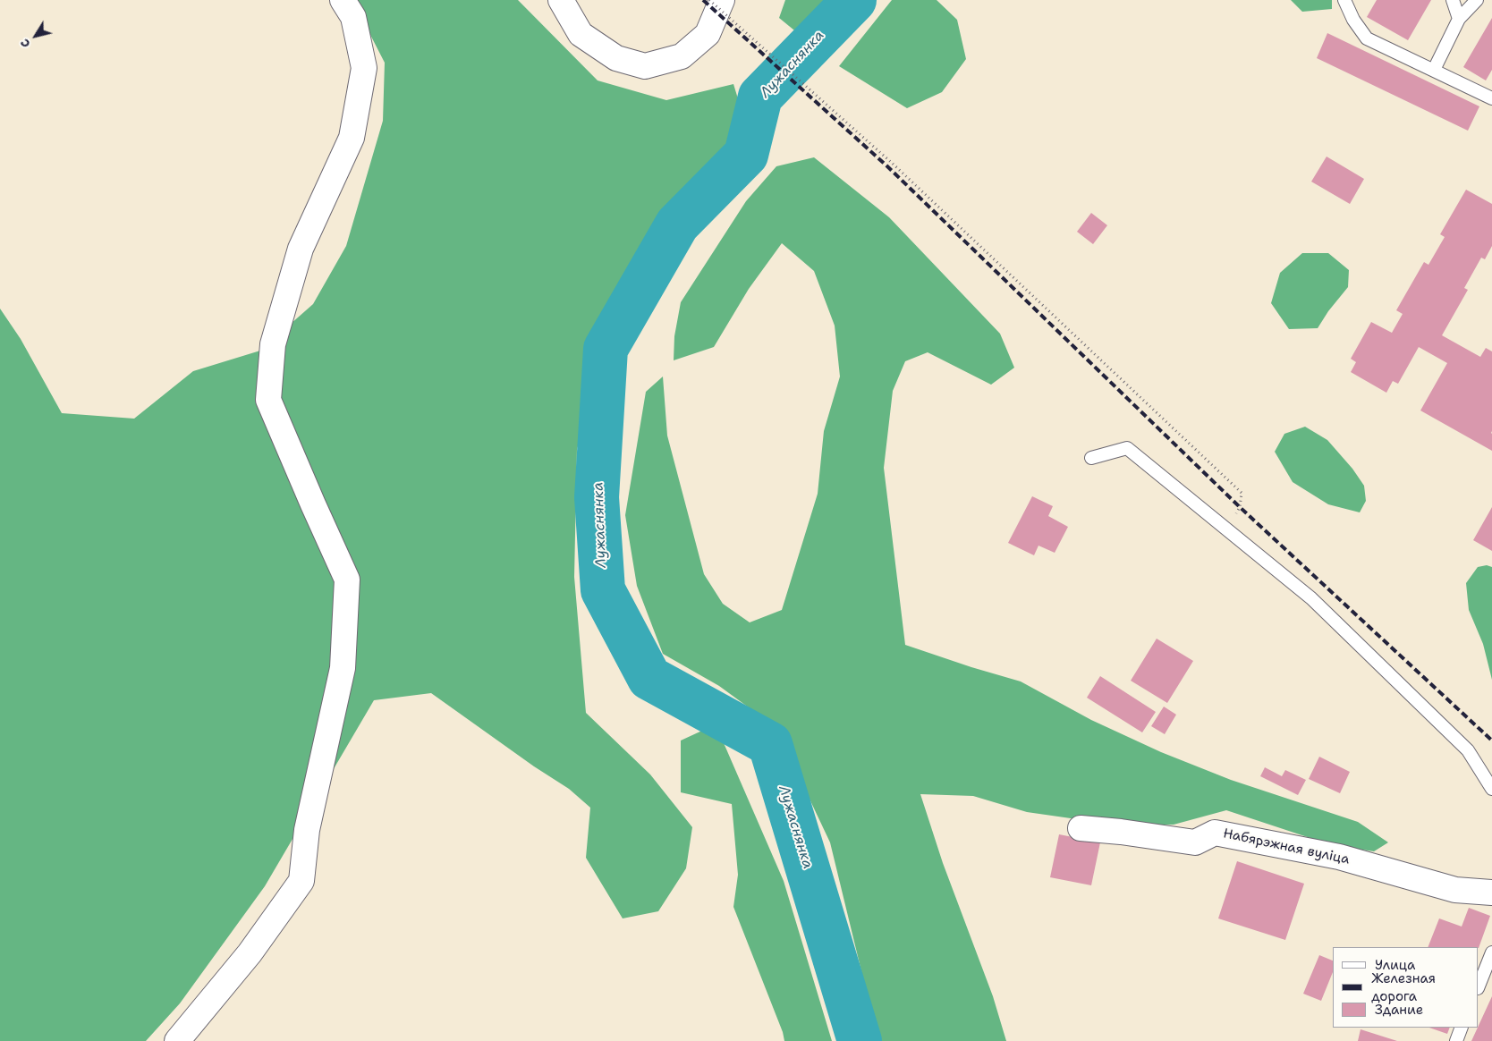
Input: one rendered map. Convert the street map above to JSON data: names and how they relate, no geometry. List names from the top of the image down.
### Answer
{
  "streets": {
    "street": ["Набярэжная вуліца"]
  },
  "water": ["Лужаснянка"],
  "legend": ["Улица", "Железная дорога", "Здание"],
  "north": "bottom left"
}
